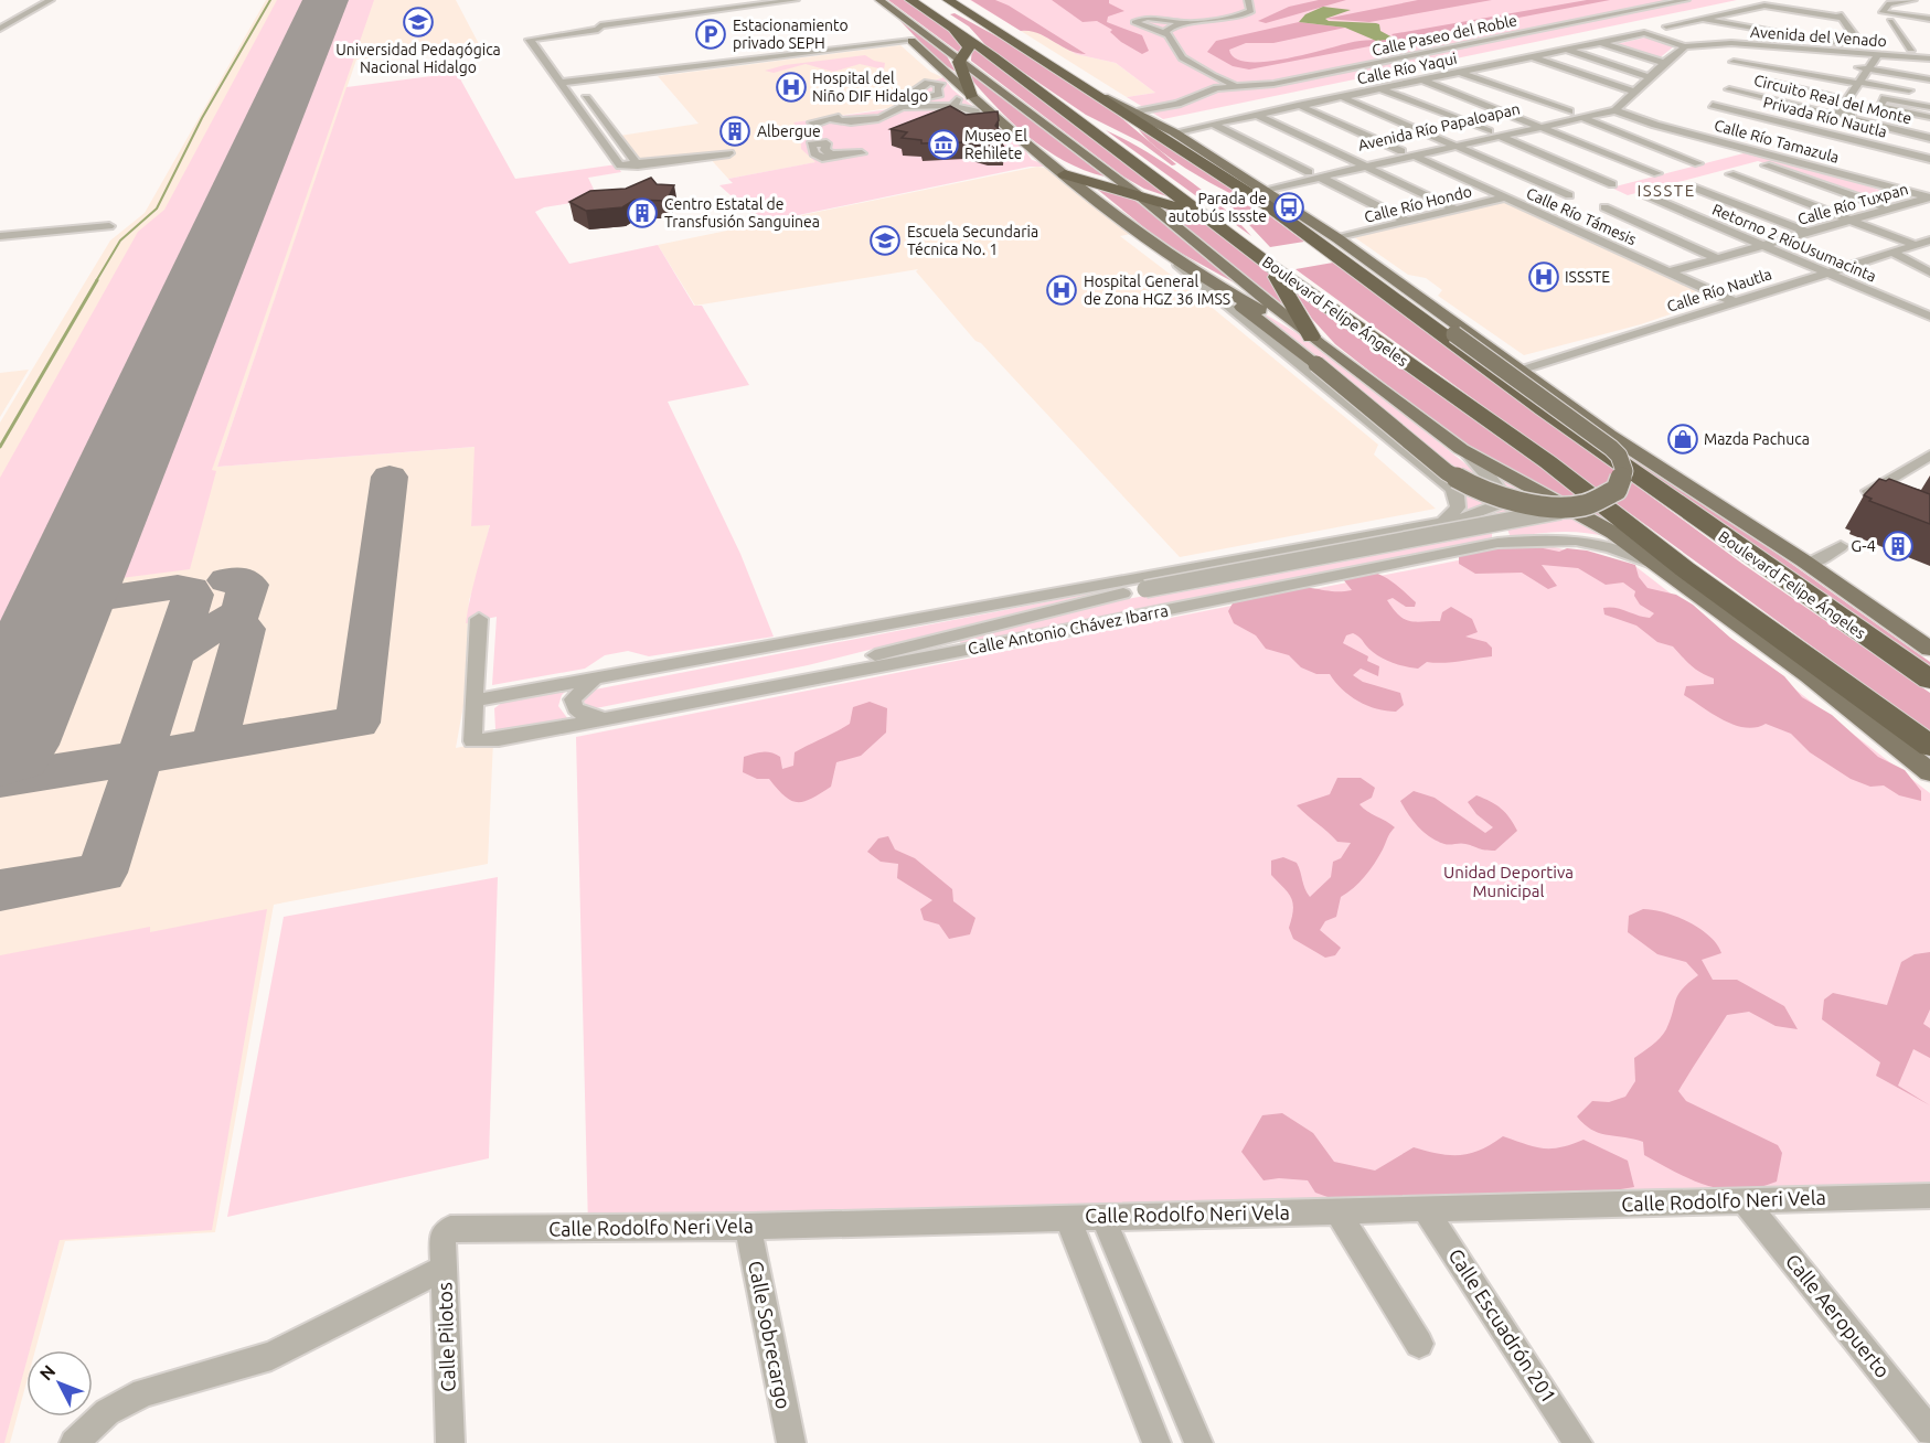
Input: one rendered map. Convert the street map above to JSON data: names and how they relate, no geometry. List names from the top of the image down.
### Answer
{
  "streets": {
    "highway": ["Boulevard Felipe Ángeles"],
    "street": [
      "Calle Paseo del Roble",
      "Avenida del Venado",
      "Calle Río Yaqui",
      "Circuito Real del Monte",
      "Privada Río Nautla",
      "Avenida Río Papaloapan",
      "Calle Río Tamazula",
      "Calle Río Hondo",
      "Calle Río Tuxpan",
      "Calle Río Támesis",
      "Retorno 2 RíoUsumacinta",
      "Calle Río Nautla",
      "Calle Antonio Chávez Ibarra",
      "Calle Rodolfo Neri Vela",
      "Calle Aeropuerto",
      "Calle Escuadrón 201",
      "Calle Sobrecargo",
      "Calle Pilotos"
    ]
  },
  "crossings": [
    ["Calle Paseo del Roble", "Boulevard Felipe Ángeles"],
    ["Avenida del Venado", "Circuito Real del Monte"],
    ["Avenida del Venado", "Avenida Río Papaloapan"],
    ["Calle Río Yaqui", "Avenida Río Papaloapan"],
    ["Calle Río Yaqui", "Boulevard Felipe Ángeles"],
    ["Avenida Río Papaloapan", "Calle Río Tamazula"],
    ["Avenida Río Papaloapan", "Calle Río Támesis"],
    ["Avenida Río Papaloapan", "Boulevard Felipe Ángeles"],
    ["Calle Río Tamazula", "Calle Río Tuxpan"],
    ["Calle Río Hondo", "Calle Río Támesis"],
    ["Calle Río Hondo", "Boulevard Felipe Ángeles"],
    ["Calle Río Tuxpan", "Calle Río Támesis"],
    ["Calle Río Tuxpan", "Retorno 2 RíoUsumacinta"],
    ["Calle Río Támesis", "Calle Río Nautla"],
    ["Retorno 2 RíoUsumacinta", "Calle Río Nautla"],
    ["Calle Río Nautla", "Boulevard Felipe Ángeles"],
    ["Calle Rodolfo Neri Vela", "Calle Aeropuerto"],
    ["Calle Rodolfo Neri Vela", "Calle Escuadrón 201"],
    ["Calle Rodolfo Neri Vela", "Calle Sobrecargo"],
    ["Calle Rodolfo Neri Vela", "Calle Pilotos"]
  ],
  "districts": ["ISSSTE"],
  "parks": ["Unidad Deportiva Municipal"],
  "places": {
    "school or university": ["Universidad Pedagógica Nacional Hidalgo", "Escuela Secundaria Técnica No. 1"],
    "parking": ["Estacionamiento privado SEPH"],
    "hospital": ["Hospital del Niño DIF Hidalgo", "ISSSTE", "Hospital General de Zona HGZ 36 IMSS"],
    "building": ["Albergue", "Centro Estatal de Transfusión Sanguinea", "G-4"],
    "museum": ["Museo El Rehilete"],
    "bus stop": ["Parada de autobús Issste"],
    "shop": ["Mazda Pachuca"]
  },
  "north": "top left"
}
